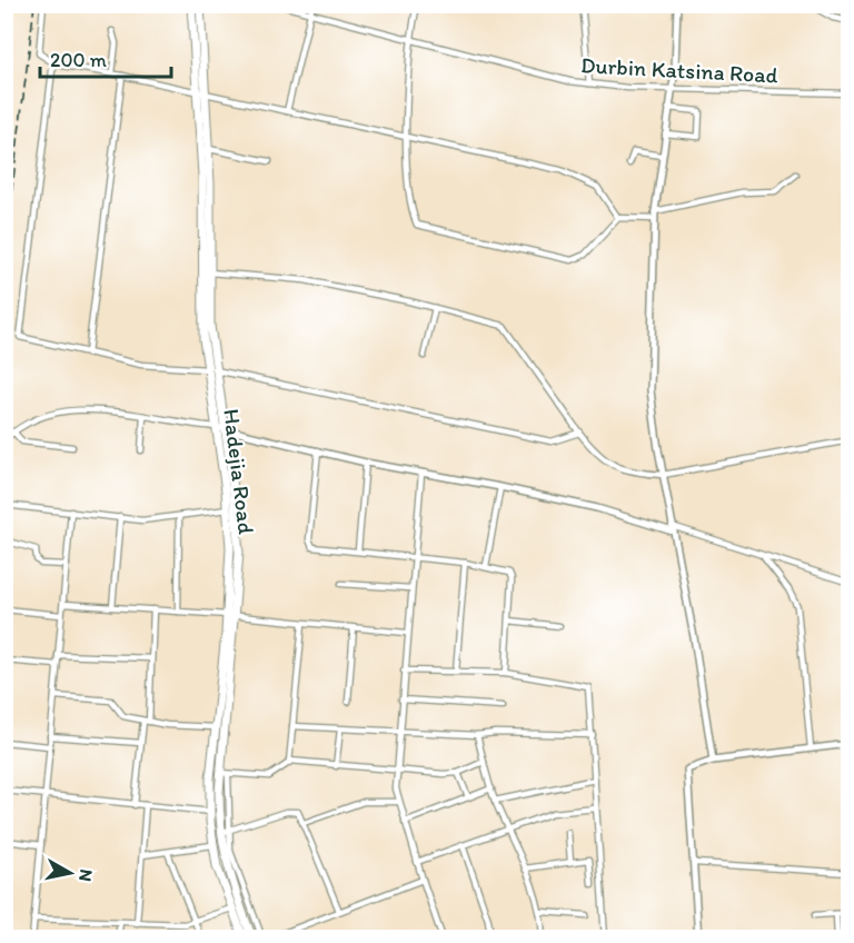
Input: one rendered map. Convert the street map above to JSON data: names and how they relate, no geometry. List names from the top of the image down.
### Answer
{
  "streets": {
    "main road": ["Hadejia Road"],
    "street": ["Durbin Katsina Road"]
  },
  "scale_bar": "200 m",
  "north": "right"
}
